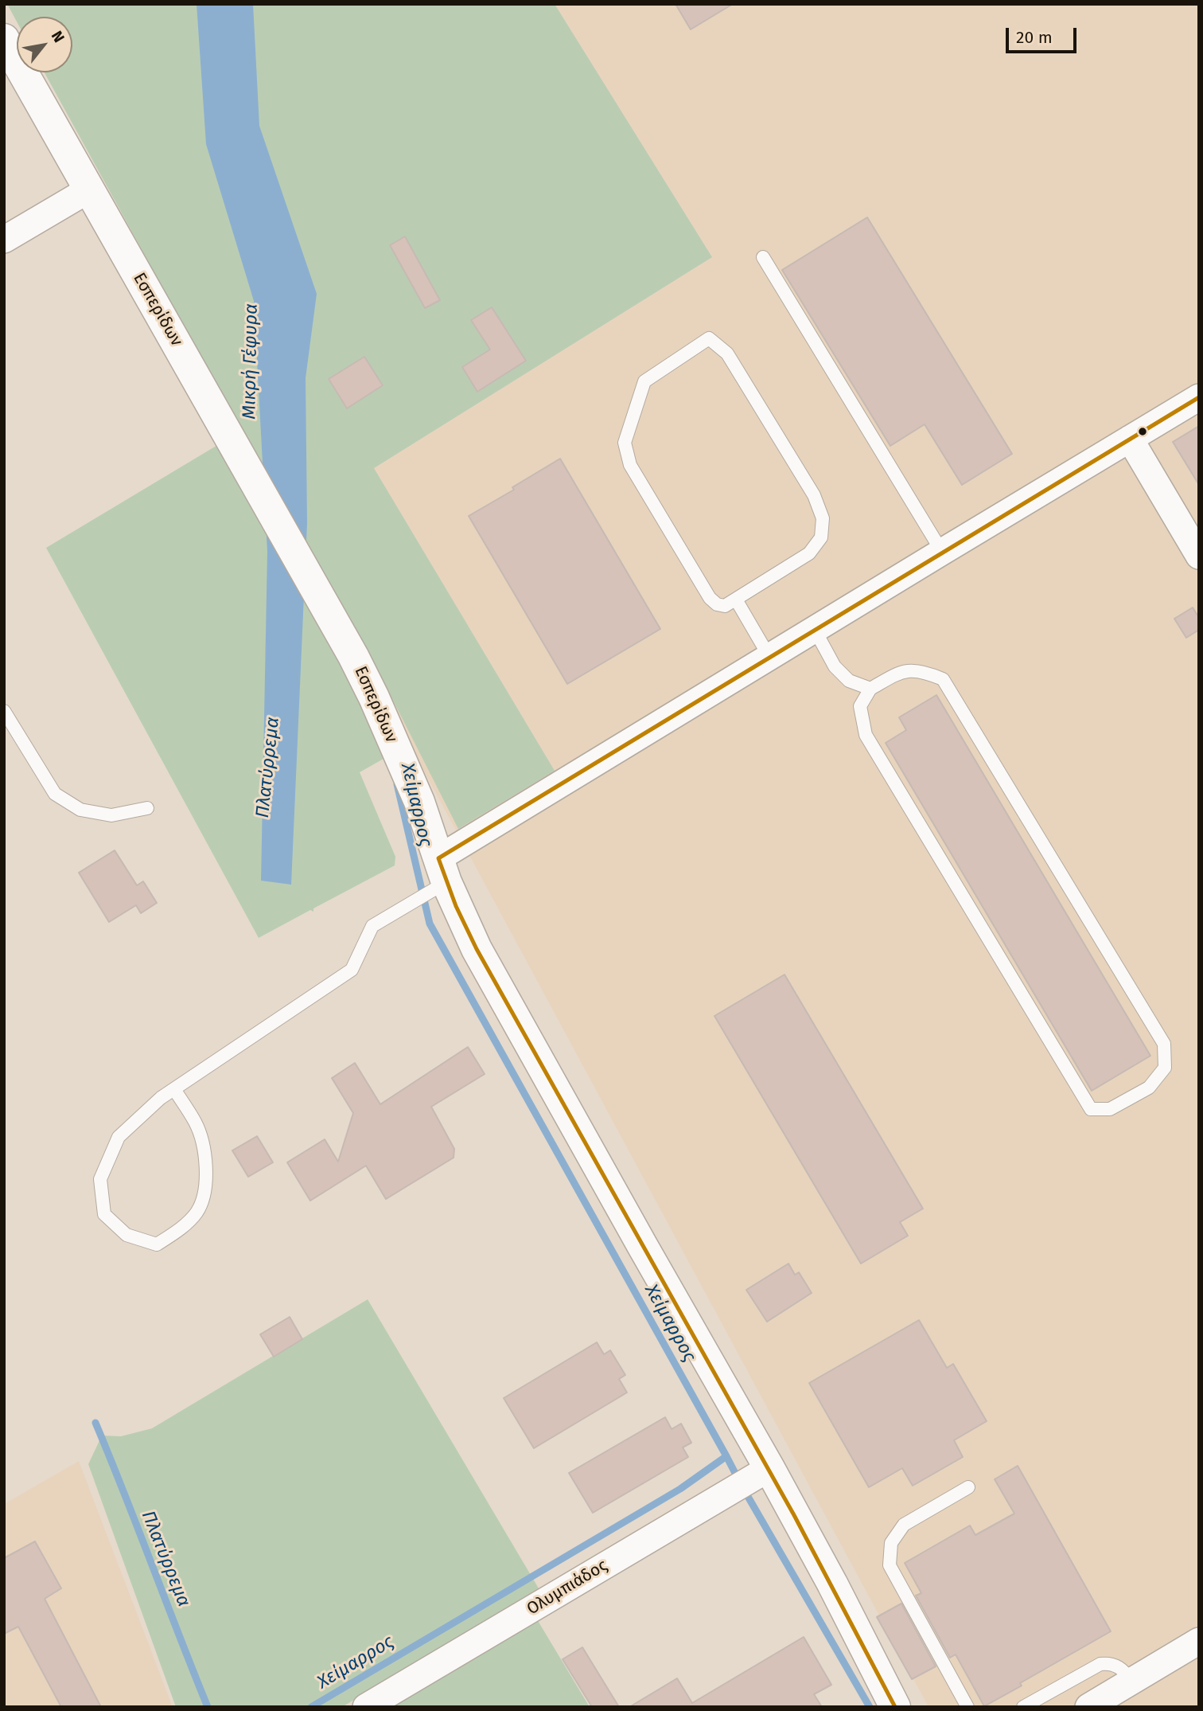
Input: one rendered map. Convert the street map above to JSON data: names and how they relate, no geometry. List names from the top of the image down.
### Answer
{
  "streets": {
    "street": ["Εσπερίδων", "Ολυμπιάδος"]
  },
  "crossings": [
    ["Εσπερίδων", "Ολυμπιάδος"]
  ],
  "water": ["Μικρή Γέφυρα", "Πλατύρρεμα", "Χείμαρρος"],
  "scale_bar": "20 m",
  "north": "top right"
}
